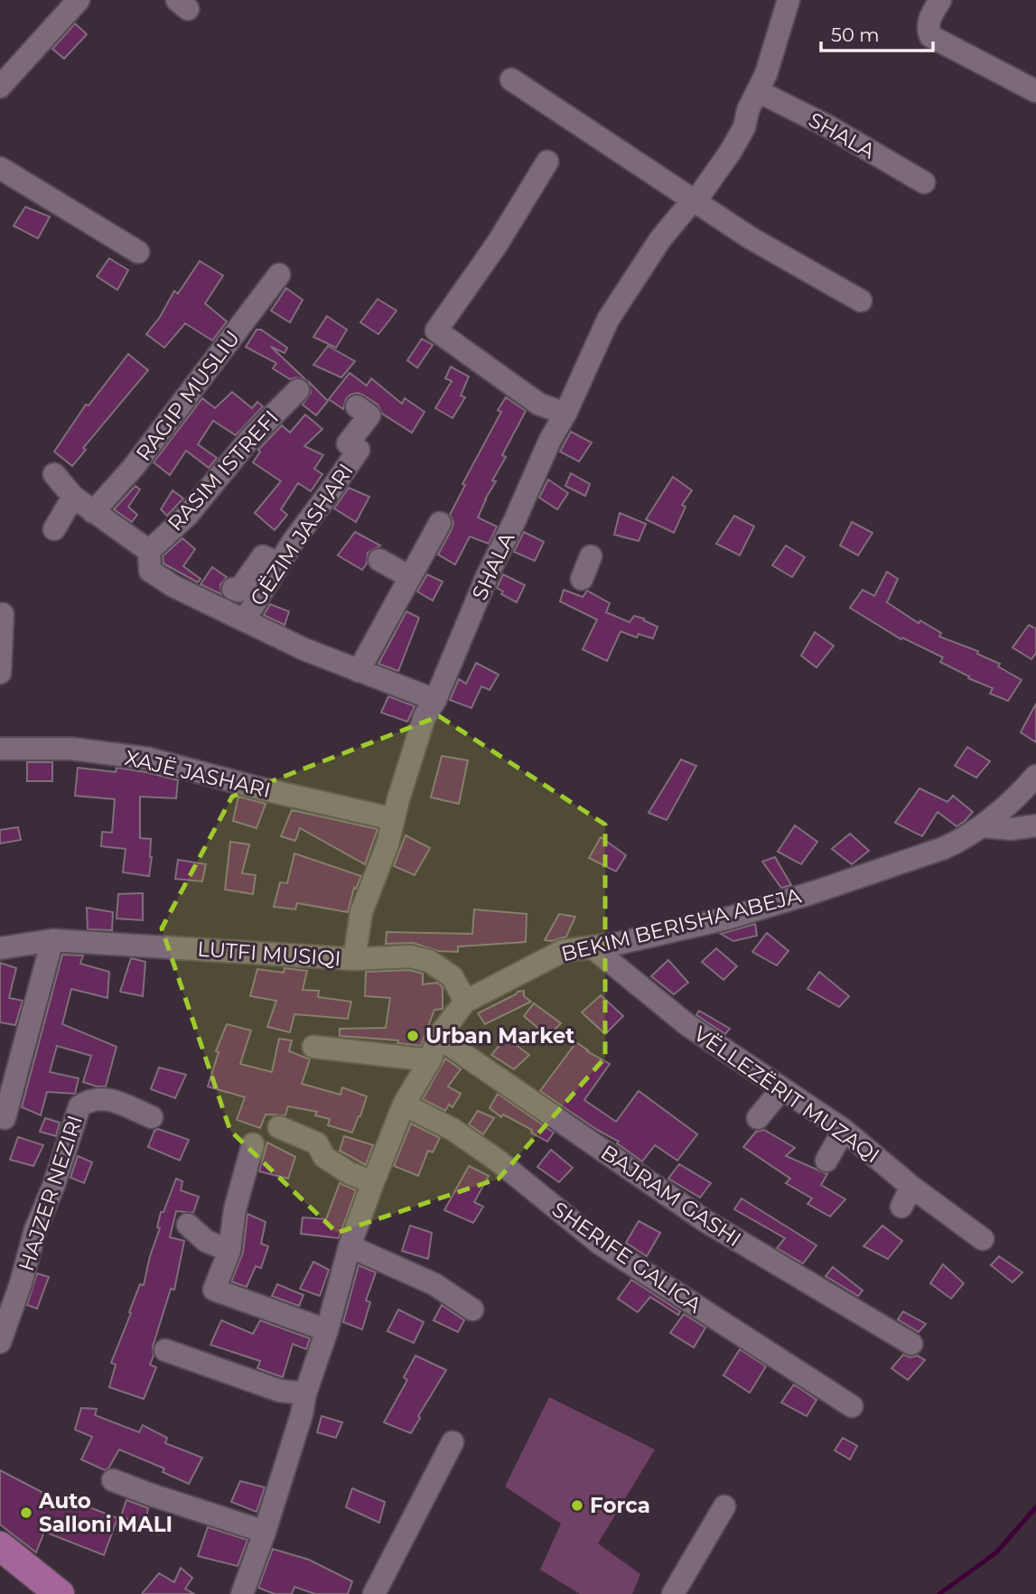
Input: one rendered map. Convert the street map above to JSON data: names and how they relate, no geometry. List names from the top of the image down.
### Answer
{
  "streets": {
    "street": [
      "SHALA",
      "RAGIP MUSLIU",
      "RASIM ISTREFI",
      "GËZIM JASHARI",
      "XAJË JASHARI",
      "BEKIM BERISHA ABEJA",
      "LUTFI MUSIQI",
      "VËLLEZËRIT MUZAQI",
      "HAJZER NEZIRI",
      "BAJRAM GASHI",
      "SHERIFE GALICA"
    ]
  },
  "crossings": [
    ["SHALA", "GËZIM JASHARI"],
    ["SHALA", "XAJË JASHARI"],
    ["SHALA", "LUTFI MUSIQI"],
    ["RASIM ISTREFI", "GËZIM JASHARI"],
    ["BEKIM BERISHA ABEJA", "LUTFI MUSIQI"],
    ["BEKIM BERISHA ABEJA", "VËLLEZËRIT MUZAQI"],
    ["BEKIM BERISHA ABEJA", "BAJRAM GASHI"],
    ["BEKIM BERISHA ABEJA", "SHERIFE GALICA"]
  ],
  "places": ["Urban Market", "Forca", "Auto Salloni MALI"],
  "scale_bar": "50 m"
}
